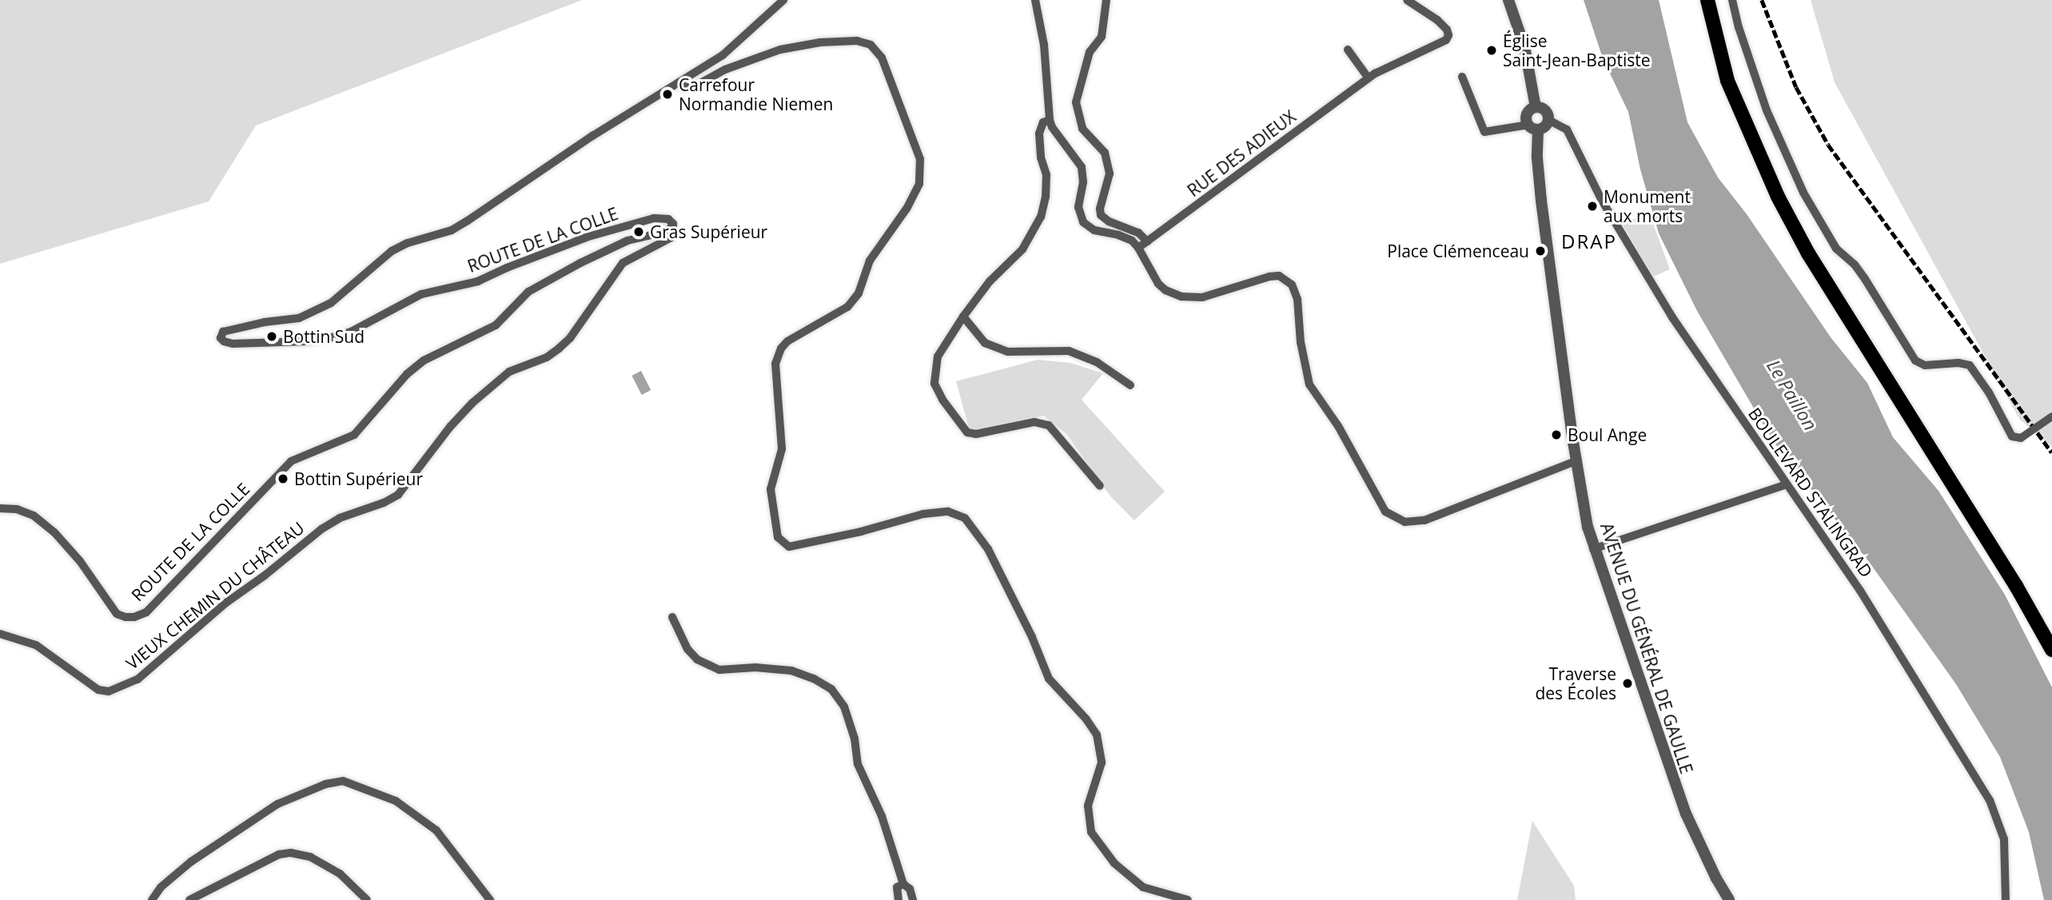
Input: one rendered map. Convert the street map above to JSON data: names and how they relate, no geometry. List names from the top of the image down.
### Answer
{
  "streets": {
    "street": [
      "RUE DES ADIEUX",
      "ROUTE DE LA COLLE",
      "BOULEVARD STALINGRAD",
      "VIEUX CHEMIN DU CHÂTEAU",
      "AVENUE DU GÉNÉRAL DE GAULLE"
    ]
  },
  "crossings": [
    ["ROUTE DE LA COLLE", "VIEUX CHEMIN DU CHÂTEAU"],
    ["BOULEVARD STALINGRAD", "AVENUE DU GÉNÉRAL DE GAULLE"]
  ],
  "districts": ["DRAP"],
  "water": ["Le Paillon"],
  "places": [
    "Église Saint-Jean-Baptiste",
    "Carrefour Normandie Niemen",
    "Monument aux morts",
    "Gras Supérieur",
    "Place Clémenceau",
    "Bottin Sud",
    "Boul Ange",
    "Bottin Supérieur",
    "Traverse des Écoles"
  ]
}
